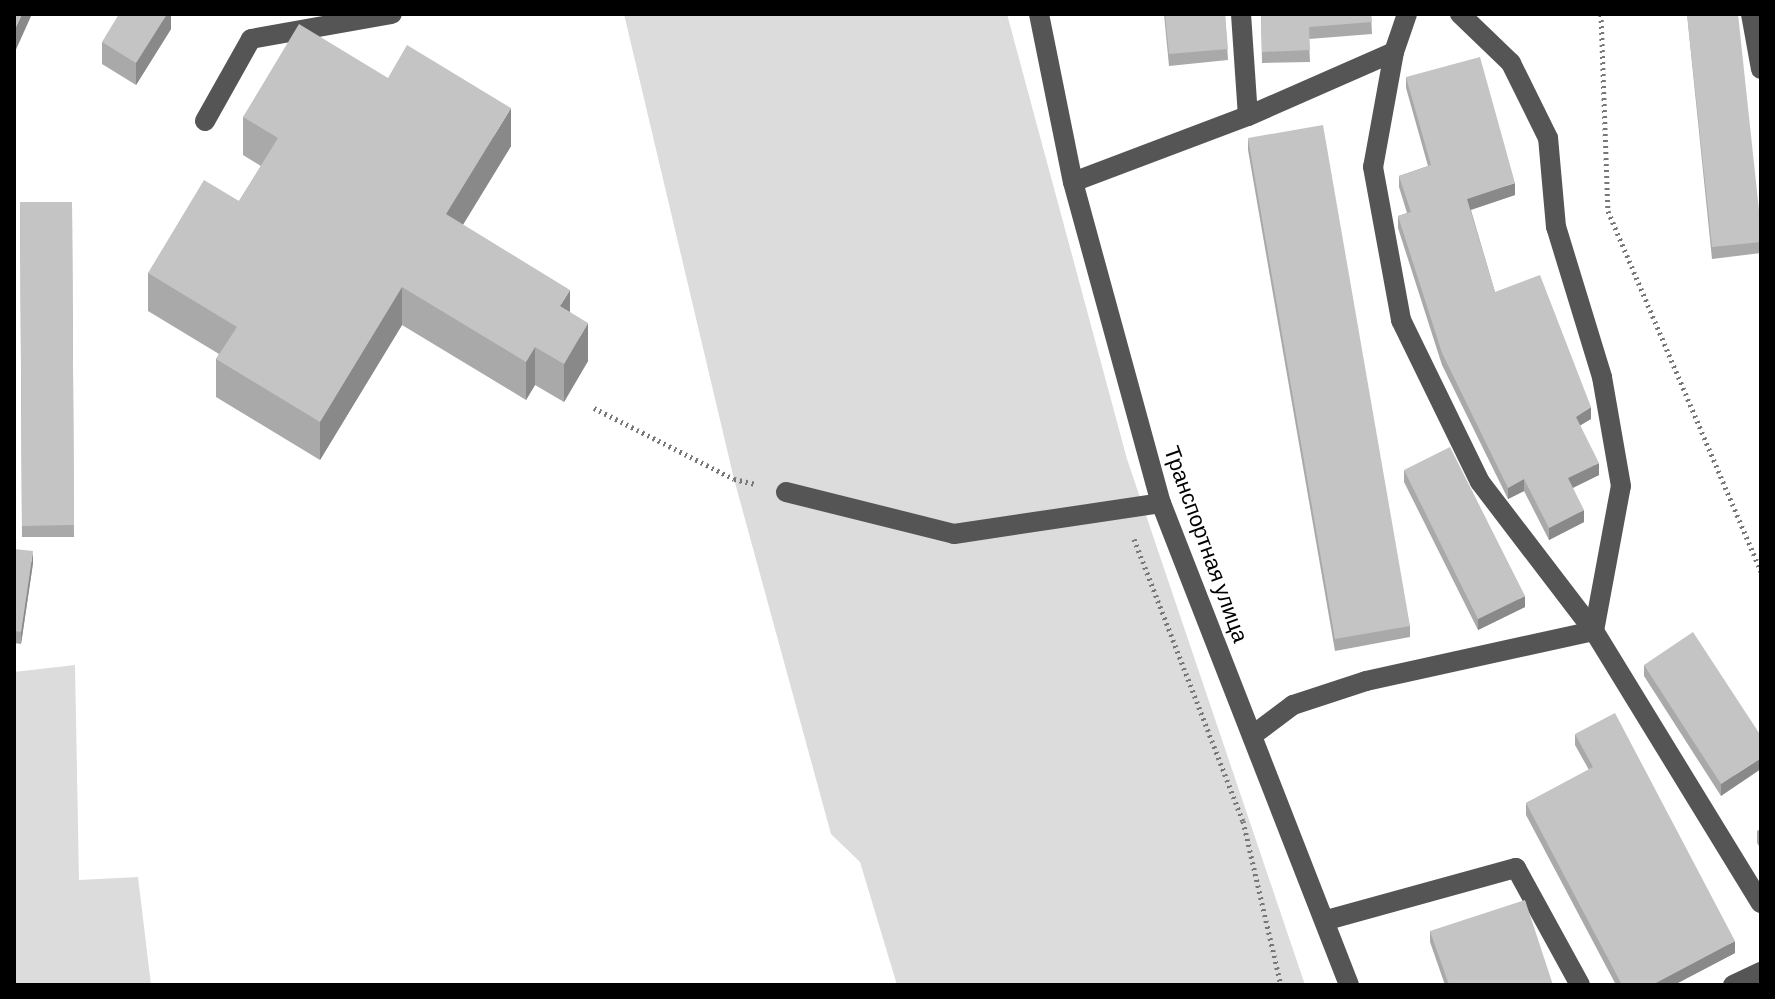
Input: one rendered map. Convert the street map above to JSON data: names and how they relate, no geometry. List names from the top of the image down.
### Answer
{
  "streets": {
    "street": ["Транспортная улица"]
  }
}
